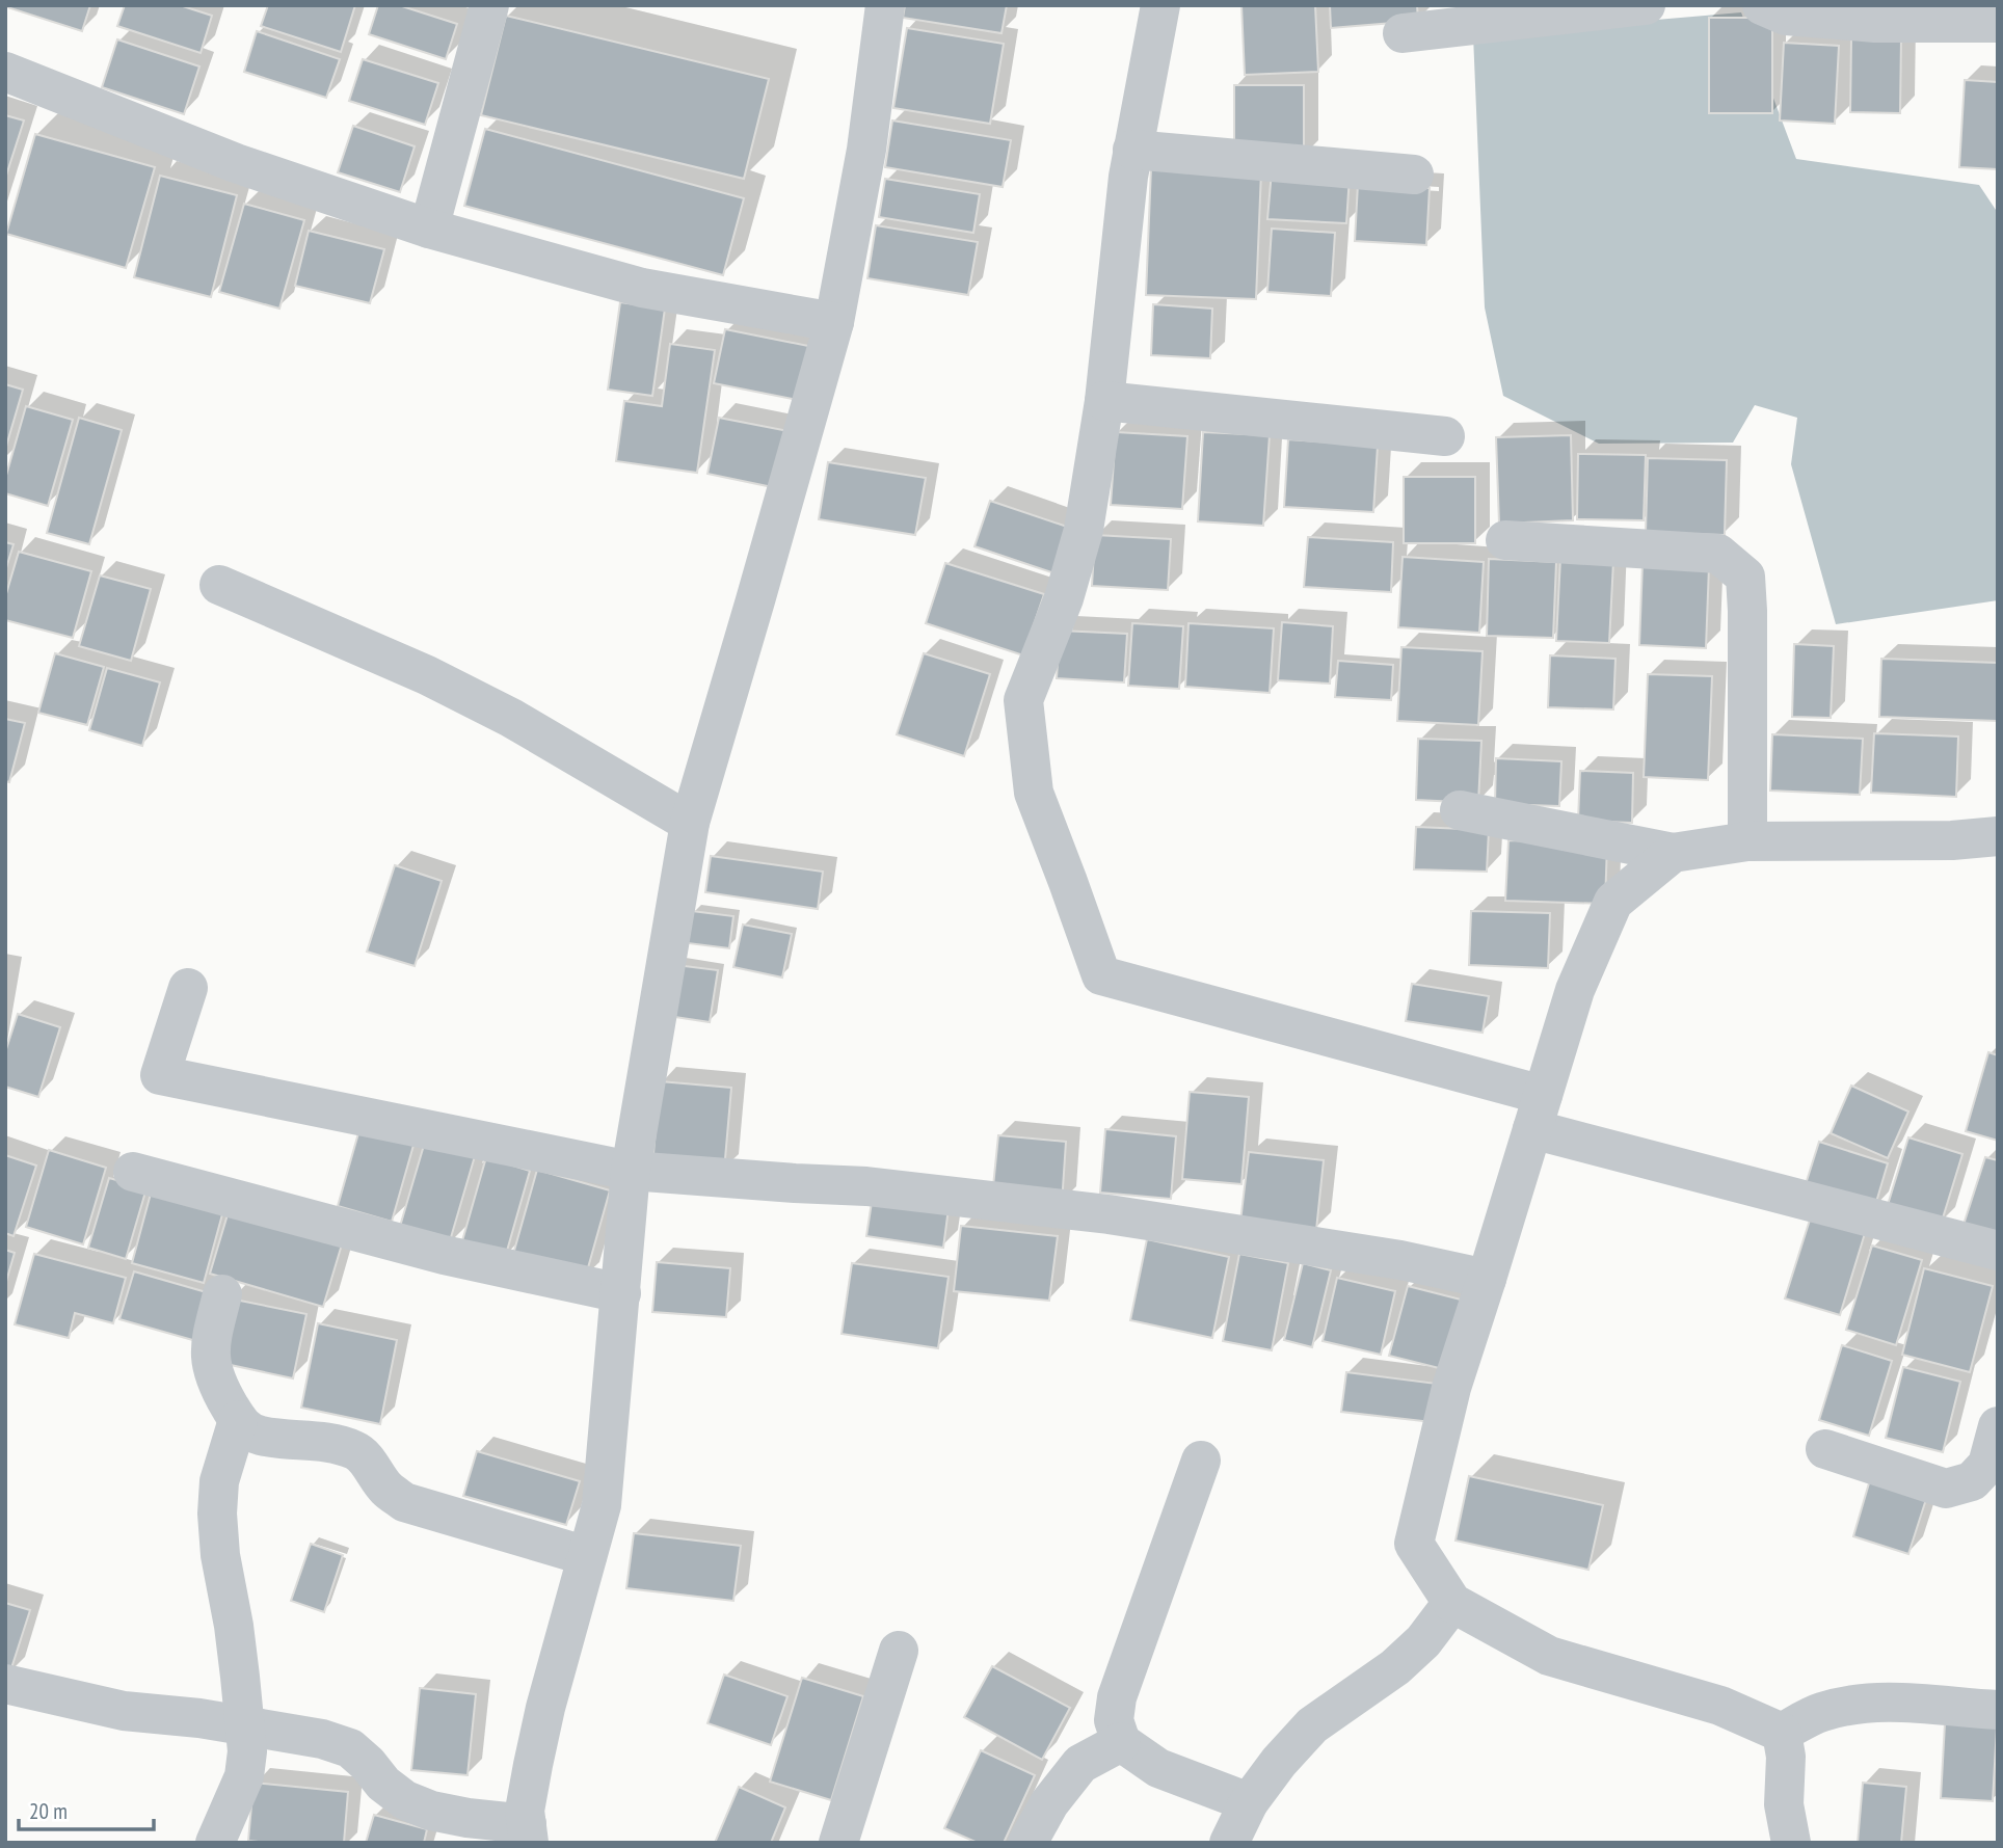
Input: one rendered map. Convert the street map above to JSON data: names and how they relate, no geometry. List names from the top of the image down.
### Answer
{
  "scale_bar": "20 m"
}
